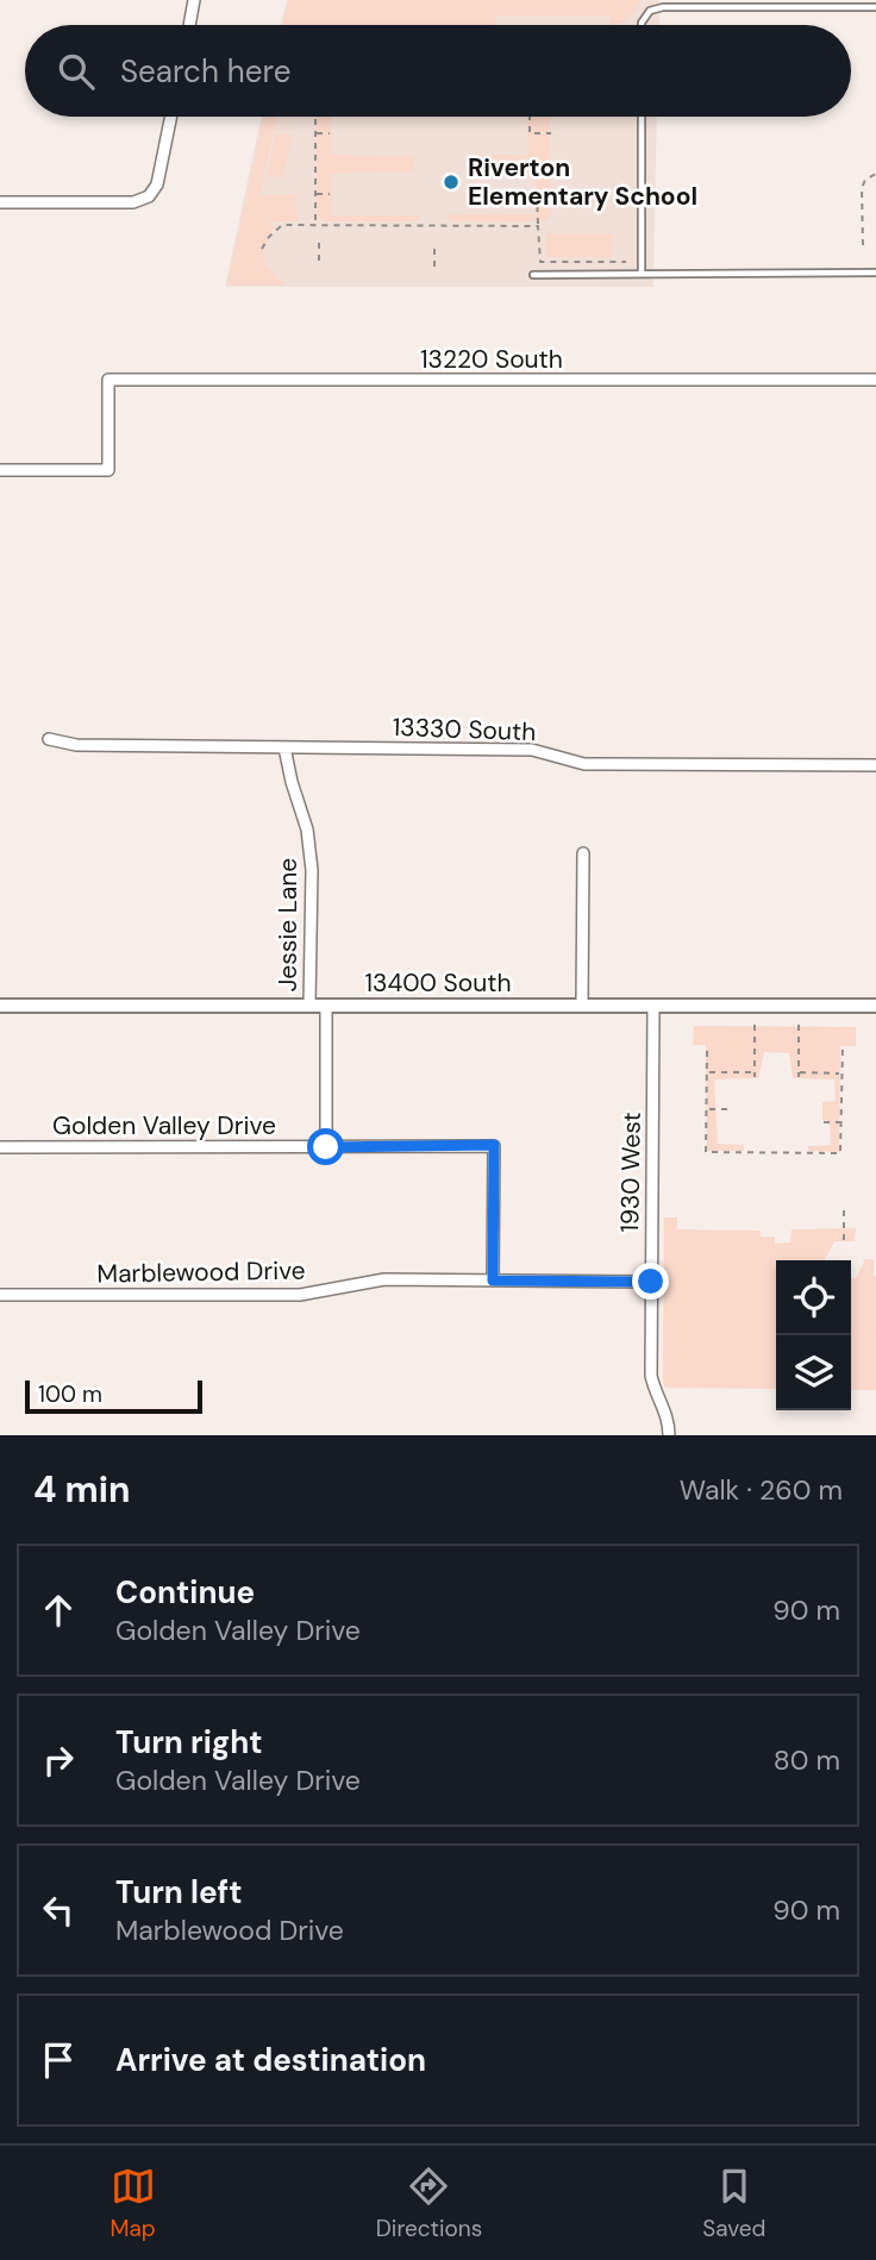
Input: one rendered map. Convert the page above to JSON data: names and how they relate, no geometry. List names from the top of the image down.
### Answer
{
  "streets": {
    "street": [
      "13220 South",
      "13330 South",
      "Jessie Lane",
      "13400 South",
      "Golden Valley Drive",
      "1930 West",
      "Marblewood Drive"
    ]
  },
  "crossings": [
    ["13330 South", "Jessie Lane"],
    ["Jessie Lane", "13400 South"],
    ["13400 South", "1930 West"],
    ["Golden Valley Drive", "Marblewood Drive"],
    ["1930 West", "Marblewood Drive"]
  ],
  "places": ["Riverton Elementary School"],
  "scale_bar": "100 m",
  "page": {
    "search": "Search here",
    "scale": "100 m",
    "heading": ["4 min", "Walk · 260 m"],
    "list": [
      ["Continue", "Golden Valley Drive", "90 m"],
      ["Turn right", "Golden Valley Drive", "80 m"],
      ["Turn left", "Marblewood Drive", "90 m"],
      "Arrive at destination"
    ],
    "nav": ["Map", "Directions", "Saved"]
  }
}
